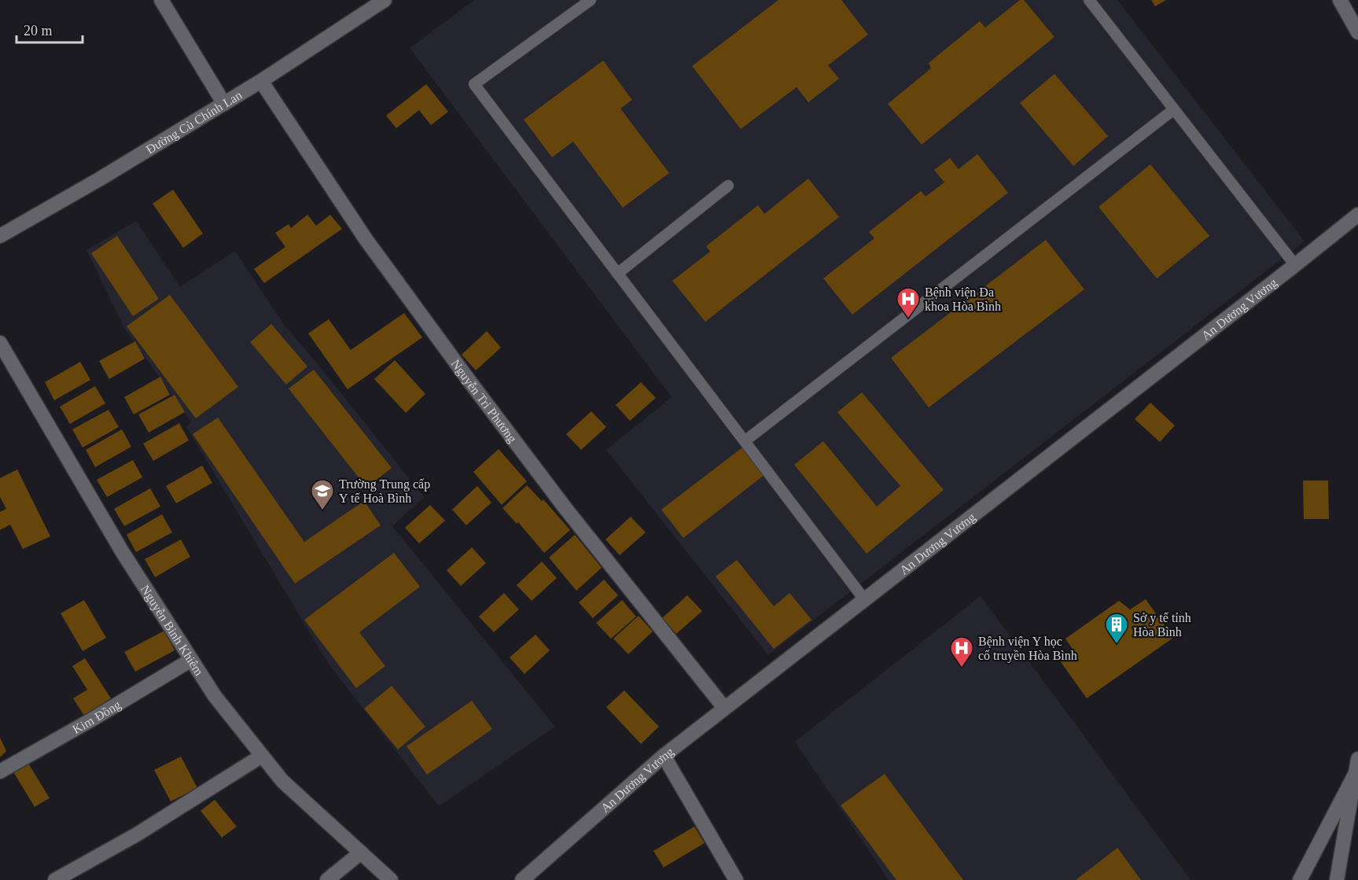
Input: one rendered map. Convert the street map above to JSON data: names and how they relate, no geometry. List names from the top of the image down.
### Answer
{
  "streets": {
    "street": [
      "Đường Cù Chính Lan",
      "An Dương Vương",
      "Nguyễn Tri Phương",
      "Nguyễn Bỉnh Khiêm",
      "Kim Đồng"
    ]
  },
  "crossings": [
    ["Đường Cù Chính Lan", "Nguyễn Tri Phương"],
    ["An Dương Vương", "Nguyễn Tri Phương"],
    ["Nguyễn Bỉnh Khiêm", "Kim Đồng"]
  ],
  "places": {
    "hospital": ["Bệnh viện Đa khoa Hòa Bình", "Bệnh viện Y học cổ truyền Hòa Bình"],
    "school or university": ["Trường Trung cấp Y tế Hoà Bình"],
    "building": ["Sở y tế tỉnh Hòa Bình"]
  },
  "scale_bar": "20 m"
}
